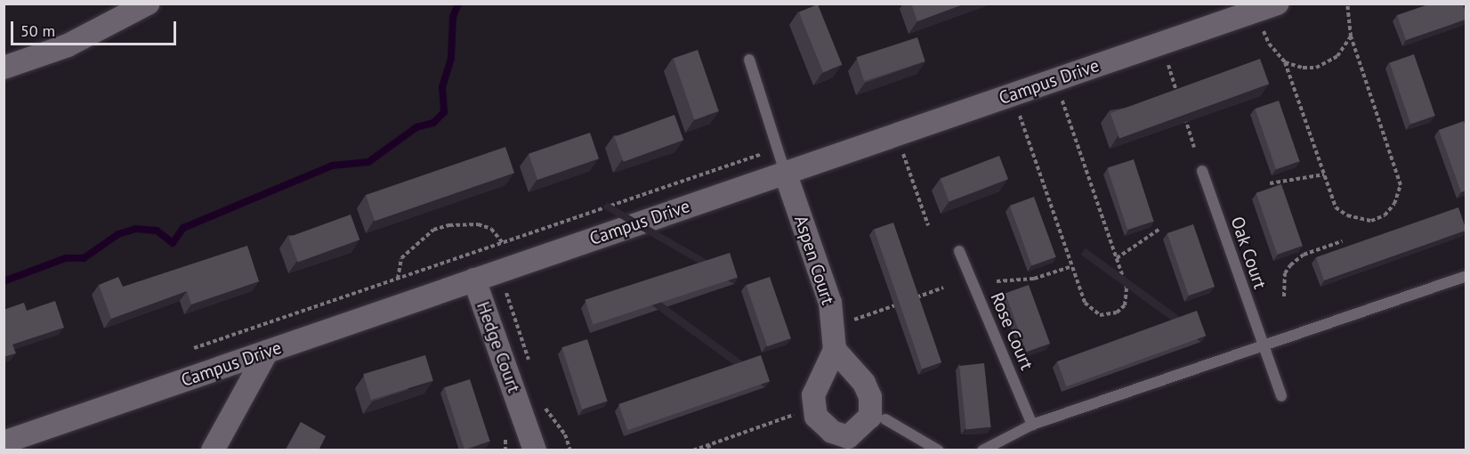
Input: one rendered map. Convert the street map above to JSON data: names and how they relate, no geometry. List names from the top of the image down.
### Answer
{
  "streets": {
    "street": ["Campus Drive", "Aspen Court", "Hedge Court"],
    "lane": ["Oak Court", "Rose Court"]
  },
  "crossings": [
    ["Campus Drive", "Aspen Court"],
    ["Campus Drive", "Hedge Court"]
  ],
  "scale_bar": "50 m"
}
